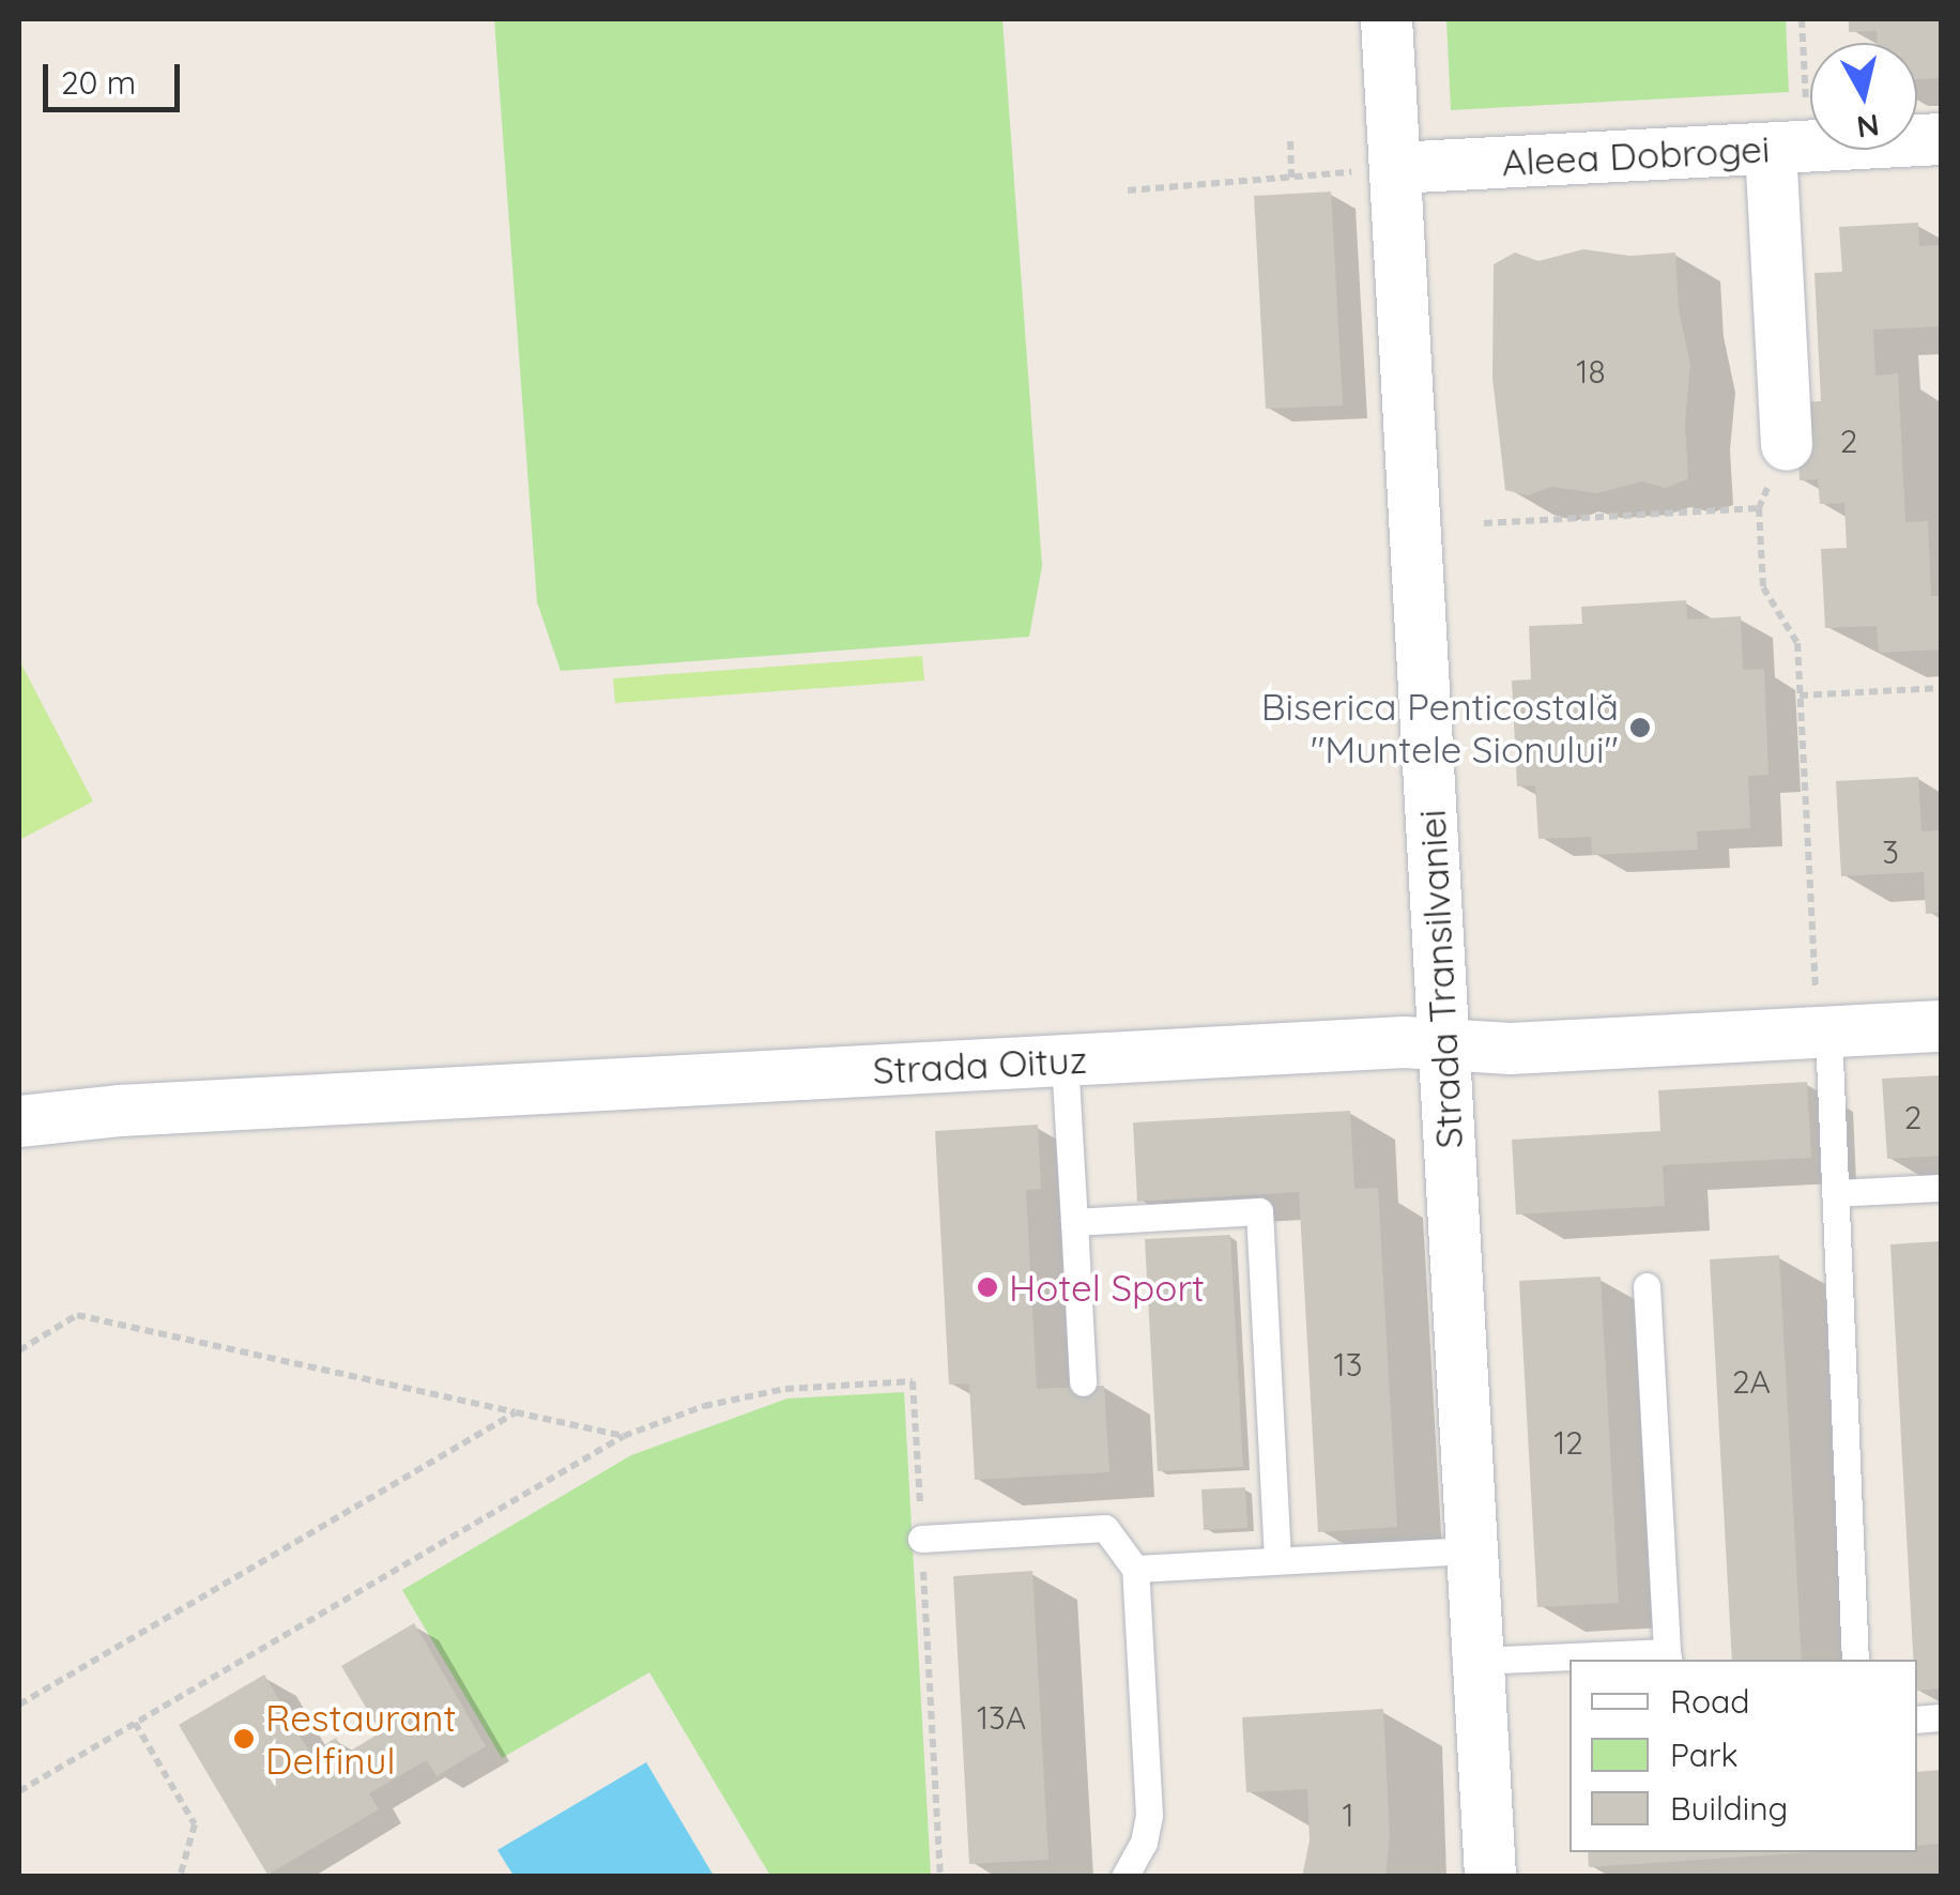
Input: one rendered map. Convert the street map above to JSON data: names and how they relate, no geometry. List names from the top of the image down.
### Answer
{
  "streets": {
    "street": ["Aleea Dobrogei", "Strada Transilvaniei", "Strada Oituz"]
  },
  "crossings": [
    ["Aleea Dobrogei", "Strada Transilvaniei"],
    ["Strada Transilvaniei", "Strada Oituz"]
  ],
  "places": ["Biserica Penticostală \"Muntele Sionului\"", "Hotel Sport", "Restaurant Delfinul"],
  "house_numbers": [
    "18",
    "2",
    "3",
    "2",
    "13",
    "2A",
    "12",
    "13A",
    "1"
  ],
  "legend": ["Road", "Park", "Building"],
  "scale_bar": "20 m",
  "north": "bottom"
}
